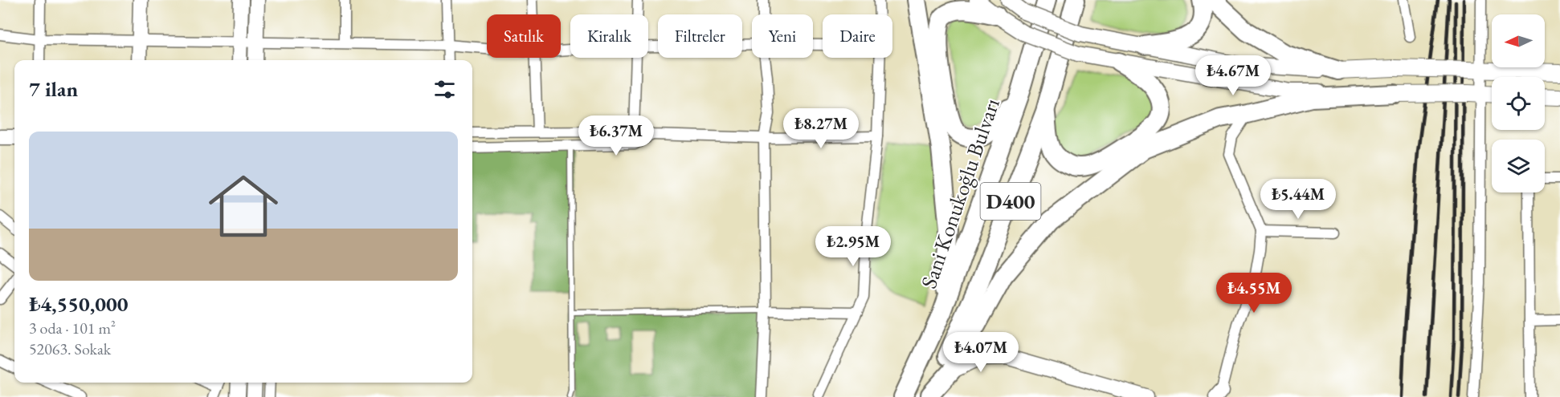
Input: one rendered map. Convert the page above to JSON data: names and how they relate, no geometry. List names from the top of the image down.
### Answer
{
  "streets": {
    "highway": ["Sani Konukoğlu Bulvarı", "D400"]
  },
  "north": "left",
  "page": {
    "chip": [
      "Satılık",
      "Kiralık",
      "Filtreler",
      "Yeni",
      "Daire"
    ],
    "price": [
      "₺4.67M",
      "₺8.27M",
      "₺6.37M",
      "₺5.44M",
      "₺2.95M",
      "₺4.55M",
      "₺4.07M"
    ],
    "heading": "7 ilan",
    "list": [
      {
        "name": "₺4,550,000",
        "note": "3 oda · 101 m² · 52063. Sokak"
      }
    ]
  }
}
